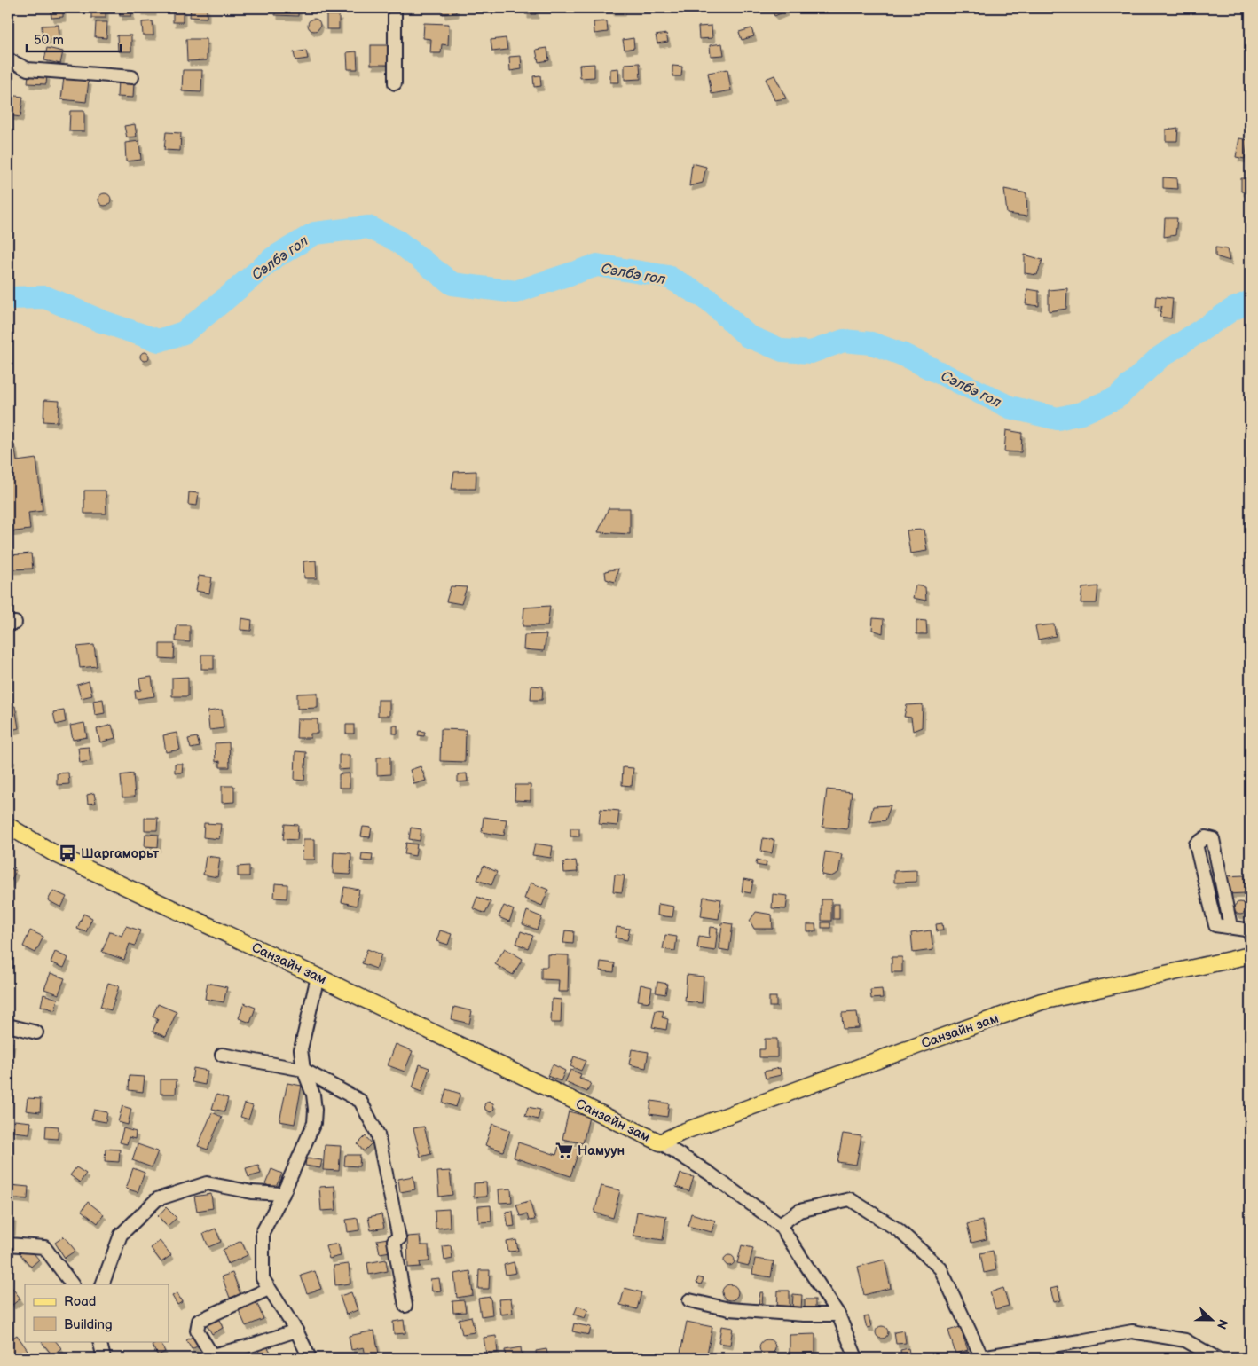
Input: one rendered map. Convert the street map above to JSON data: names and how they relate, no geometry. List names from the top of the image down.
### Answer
{
  "streets": {
    "main road": ["Санзайн зам"]
  },
  "water": ["Сэлбэ гол"],
  "places": {
    "bus stop": ["Шаргаморьт"],
    "supermarket": ["Намуун"]
  },
  "legend": ["Road", "Building"],
  "scale_bar": "50 m",
  "north": "right"
}
